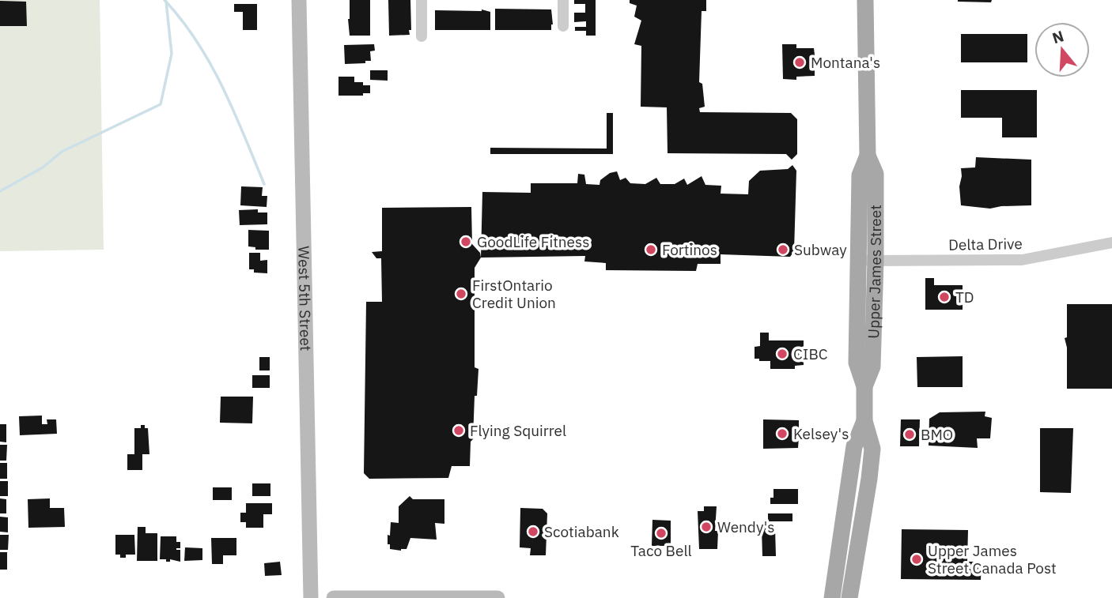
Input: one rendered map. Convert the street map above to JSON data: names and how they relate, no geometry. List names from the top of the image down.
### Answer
{
  "streets": {
    "main road": ["Upper James Street"],
    "street": ["Delta Drive", "West 5th Street"]
  },
  "crossings": [
    ["Delta Drive", "Upper James Street"]
  ],
  "places": [
    "Montana's",
    "GoodLife Fitness",
    "Fortinos",
    "Subway",
    "FirstOntario Credit Union",
    "TD",
    "CIBC",
    "Flying Squirrel",
    "Kelsey's",
    "BMO",
    "Wendy's",
    "Scotiabank",
    "Taco Bell",
    "Upper James Street Canada Post"
  ],
  "north": "top"
}
